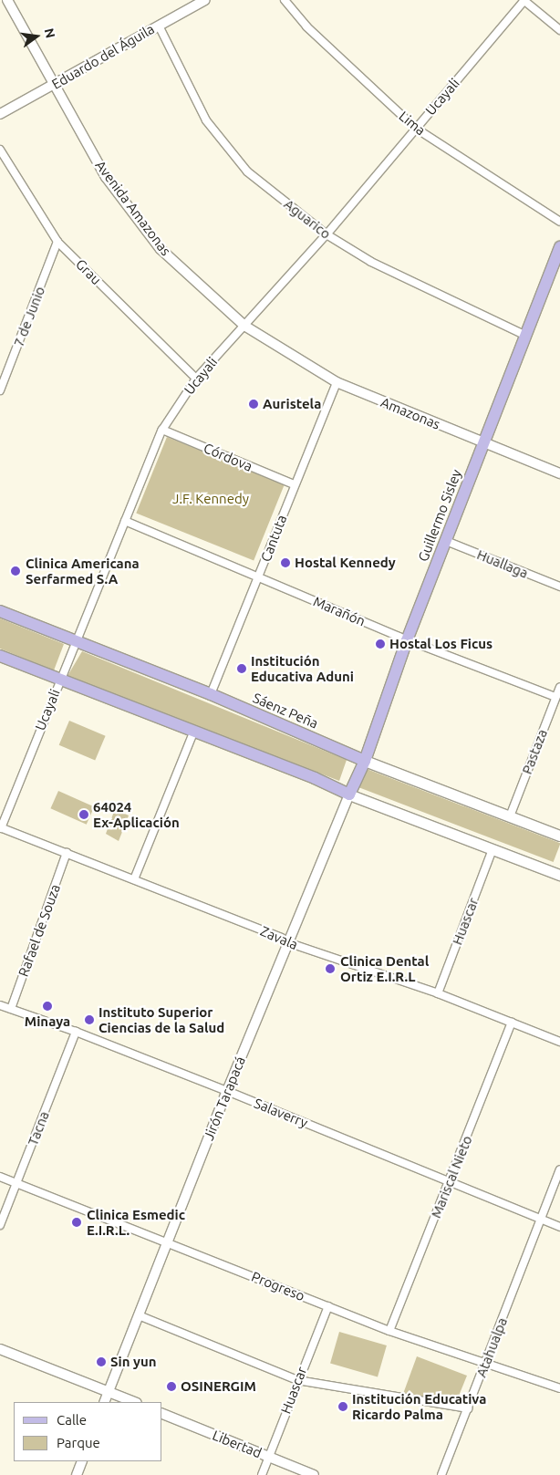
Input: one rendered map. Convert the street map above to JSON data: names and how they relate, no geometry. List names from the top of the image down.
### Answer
{
  "streets": {
    "main road": ["Guillermo Sisley", "Sáenz Peña"],
    "street": [
      "Eduardo del Águila",
      "Ucayali",
      "Lima",
      "Avenida Amazonas",
      "Aguarico",
      "Grau",
      "7 de Junio",
      "Amazonas",
      "Córdova",
      "Cantuta",
      "Huallaga",
      "Marañón",
      "Pastaza",
      "Huascar",
      "Rafael de Souza",
      "Zavala",
      "Jirón Tarapacá",
      "Salaverry",
      "Tacna",
      "Mariscal Nieto",
      "Progreso",
      "Atahualpa",
      "Libertad"
    ]
  },
  "crossings": [
    ["Eduardo del Águila", "Avenida Amazonas"],
    ["Eduardo del Águila", "Aguarico"],
    ["Ucayali", "Lima"],
    ["Ucayali", "Avenida Amazonas"],
    ["Ucayali", "Aguarico"],
    ["Ucayali", "Grau"],
    ["Ucayali", "Córdova"],
    ["Ucayali", "Marañón"],
    ["Ucayali", "Sáenz Peña"],
    ["Ucayali", "Zavala"],
    ["Avenida Amazonas", "Amazonas"],
    ["Avenida Amazonas", "Cantuta"],
    ["Aguarico", "Guillermo Sisley"],
    ["Grau", "7 de Junio"],
    ["Amazonas", "Guillermo Sisley"],
    ["Amazonas", "Cantuta"],
    ["Córdova", "Cantuta"],
    ["Guillermo Sisley", "Huallaga"],
    ["Guillermo Sisley", "Marañón"],
    ["Guillermo Sisley", "Sáenz Peña"],
    ["Guillermo Sisley", "Jirón Tarapacá"],
    ["Cantuta", "Marañón"],
    ["Cantuta", "Sáenz Peña"],
    ["Marañón", "Pastaza"],
    ["Sáenz Peña", "Pastaza"],
    ["Huascar", "Zavala"],
    ["Huascar", "Progreso"],
    ["Huascar", "Libertad"],
    ["Rafael de Souza", "Zavala"],
    ["Rafael de Souza", "Salaverry"],
    ["Zavala", "Jirón Tarapacá"],
    ["Zavala", "Mariscal Nieto"],
    ["Jirón Tarapacá", "Salaverry"],
    ["Jirón Tarapacá", "Progreso"],
    ["Salaverry", "Tacna"],
    ["Salaverry", "Mariscal Nieto"],
    ["Salaverry", "Atahualpa"],
    ["Tacna", "Progreso"],
    ["Mariscal Nieto", "Progreso"],
    ["Progreso", "Atahualpa"]
  ],
  "parks": ["J.F. Kennedy"],
  "places": [
    "Auristela",
    "Hostal Kennedy",
    "Clinica Americana Serfarmed S.A",
    "Hostal Los Ficus",
    "Institución Educativa Aduni",
    "64024 Ex-Aplicación",
    "Clinica Dental Ortiz E.I.R.L",
    "Minaya",
    "Instituto Superior Ciencias de la Salud",
    "Clinica Esmedic E.I.R.L.",
    "Sin yun",
    "OSINERGIM",
    "Institución Educativa Ricardo Palma"
  ],
  "legend": ["Calle", "Parque"],
  "north": "right"
}
